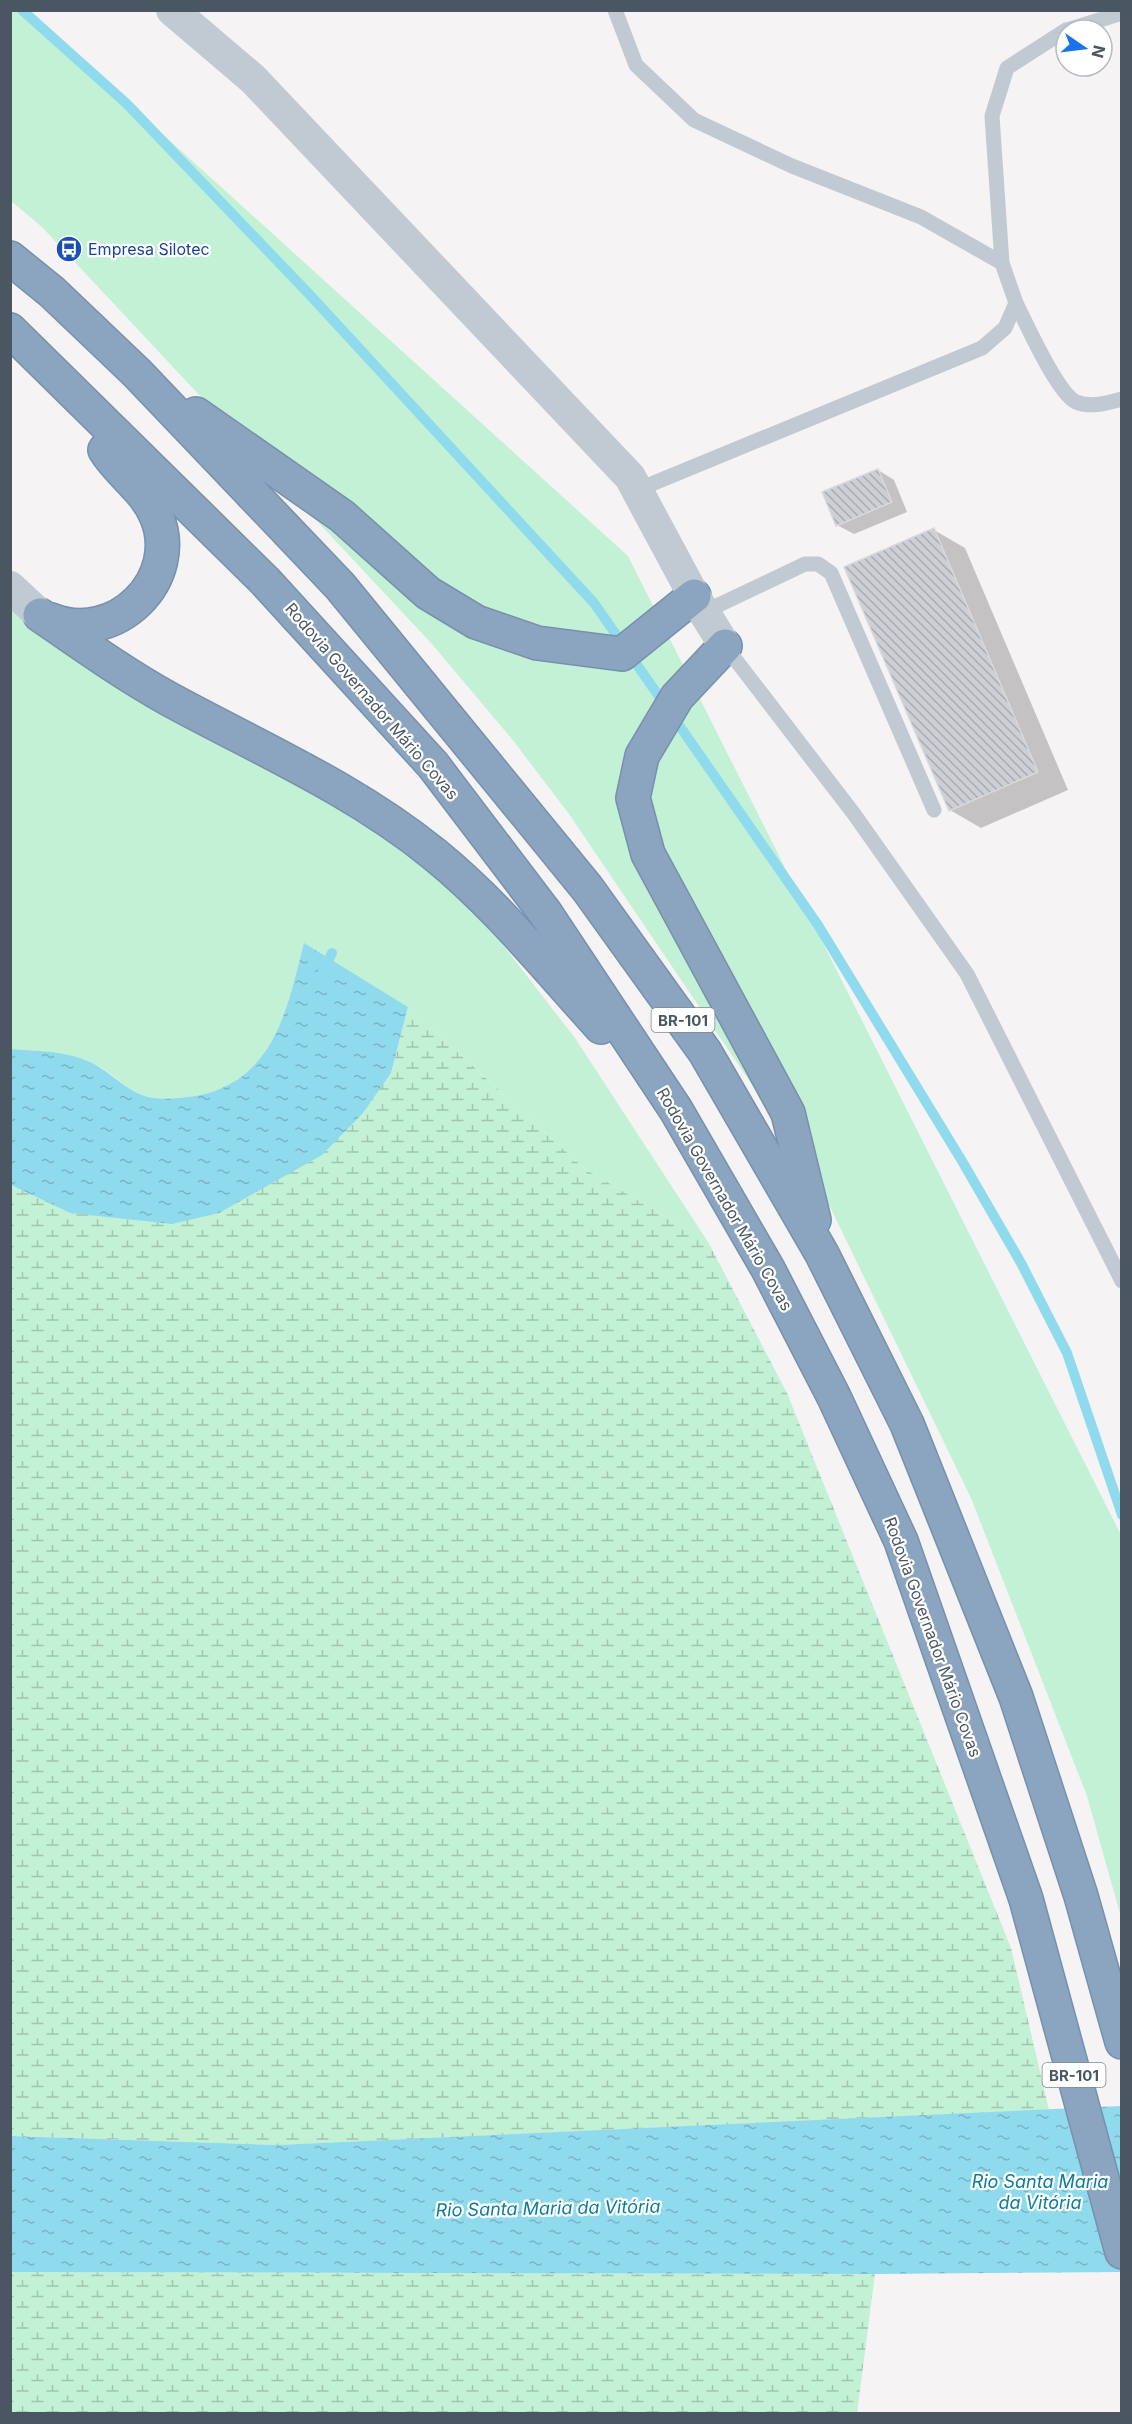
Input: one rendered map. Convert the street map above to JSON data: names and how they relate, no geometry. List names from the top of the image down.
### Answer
{
  "streets": {
    "highway": ["Rodovia Governador Mário Covas", "BR-101"]
  },
  "water": ["Rio Santa Maria da Vitória"],
  "places": {
    "bus stop": ["Empresa Silotec"]
  },
  "north": "right"
}
